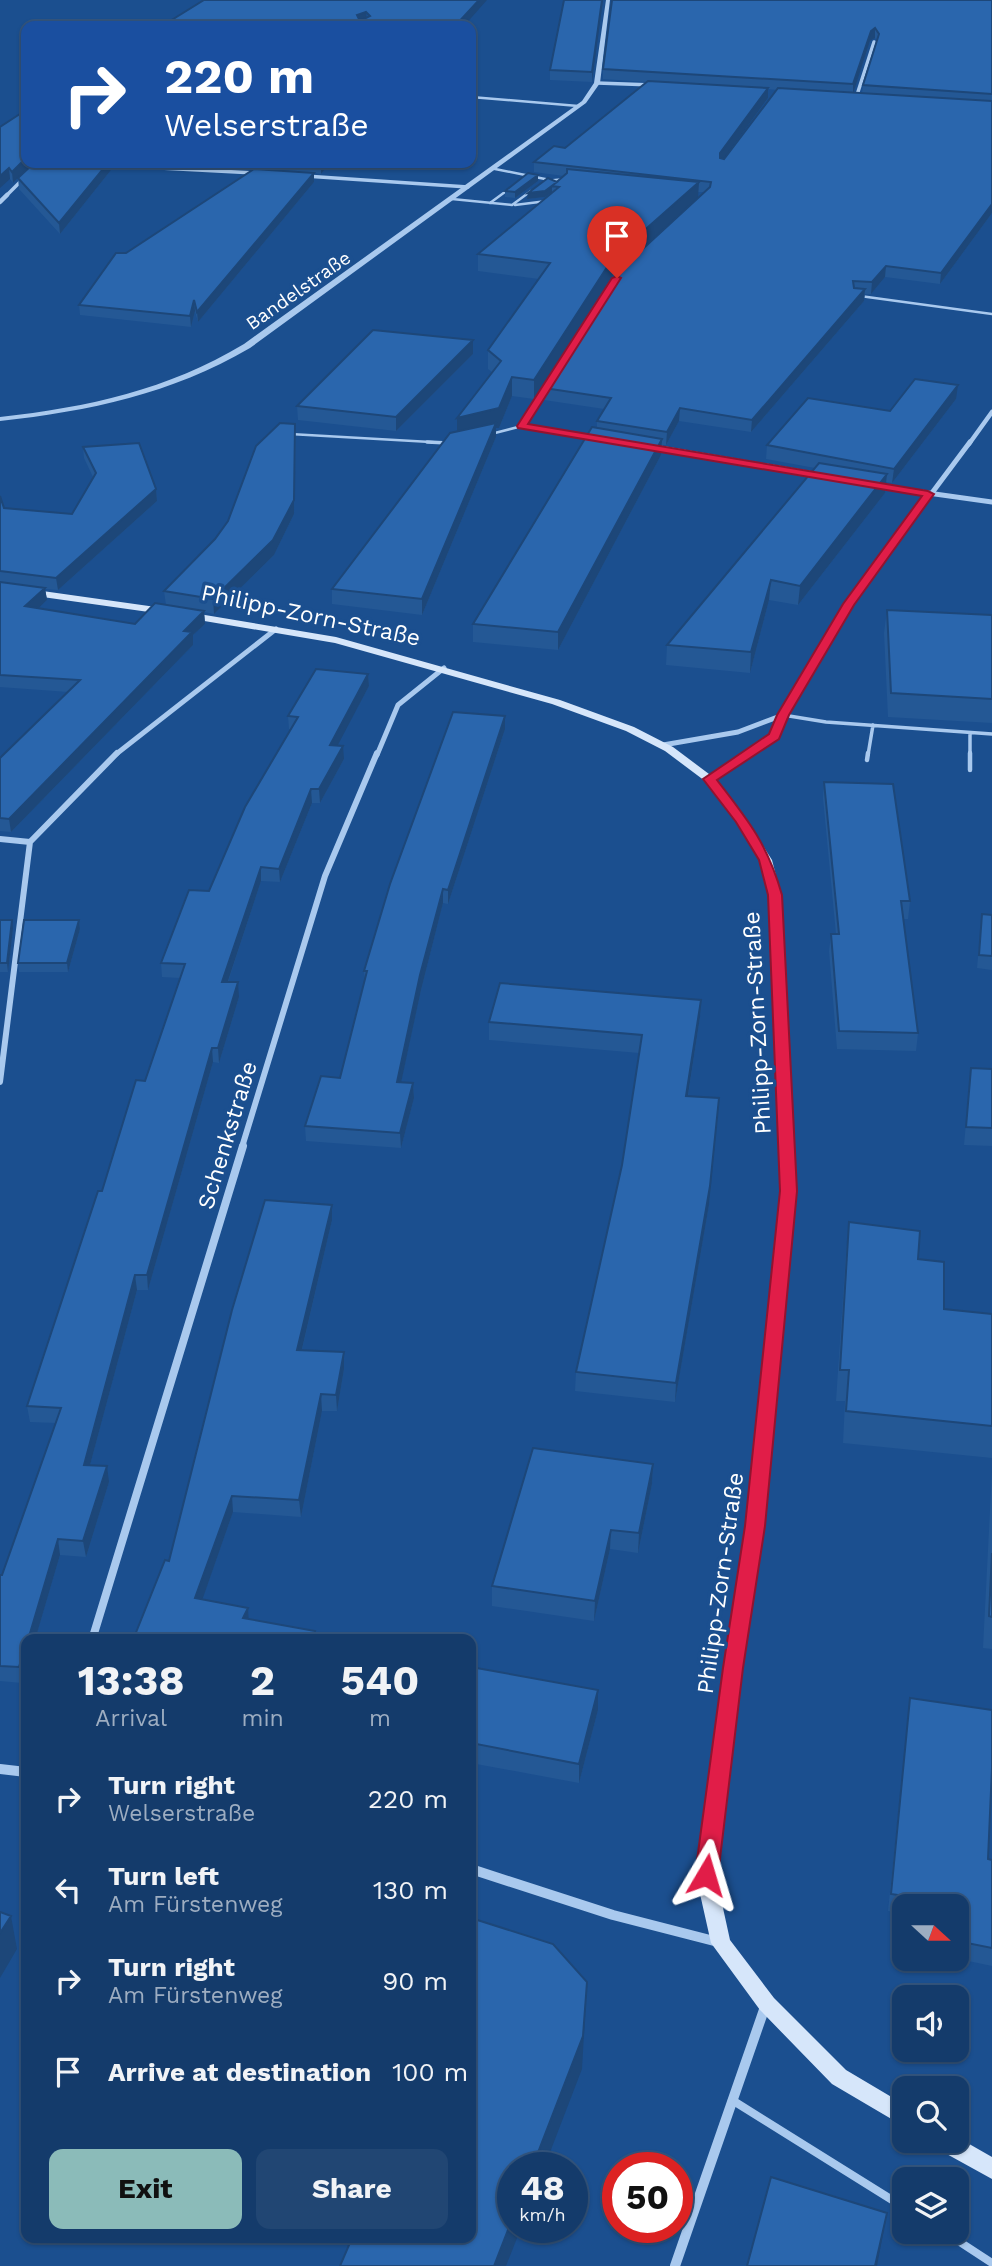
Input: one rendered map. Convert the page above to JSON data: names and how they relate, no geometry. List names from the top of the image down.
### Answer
{
  "streets": {
    "main road": ["Philipp-Zorn-Straße"],
    "street": ["Bandelstraße", "Schenkstraße"]
  },
  "crossings": [
    ["Philipp-Zorn-Straße", "Schenkstraße"]
  ],
  "north": "right",
  "page": {
    "turn": ["220 m", "Welserstraße"],
    "eta": [
      "13:38",
      "Arrival",
      "2",
      "min",
      "540",
      "m"
    ],
    "list": [
      {
        "name": "Turn right",
        "note": "Welserstraße",
        "value": "220 m"
      },
      {
        "name": "Turn left",
        "note": "Am Fürstenweg",
        "value": "130 m"
      },
      {
        "name": "Turn right",
        "note": "Am Fürstenweg",
        "value": "90 m"
      },
      {
        "name": "Arrive at destination",
        "value": "100 m"
      }
    ],
    "buttons": ["Exit", "Share"],
    "speed": "48 km/h",
    "limit": "50"
  }
}
